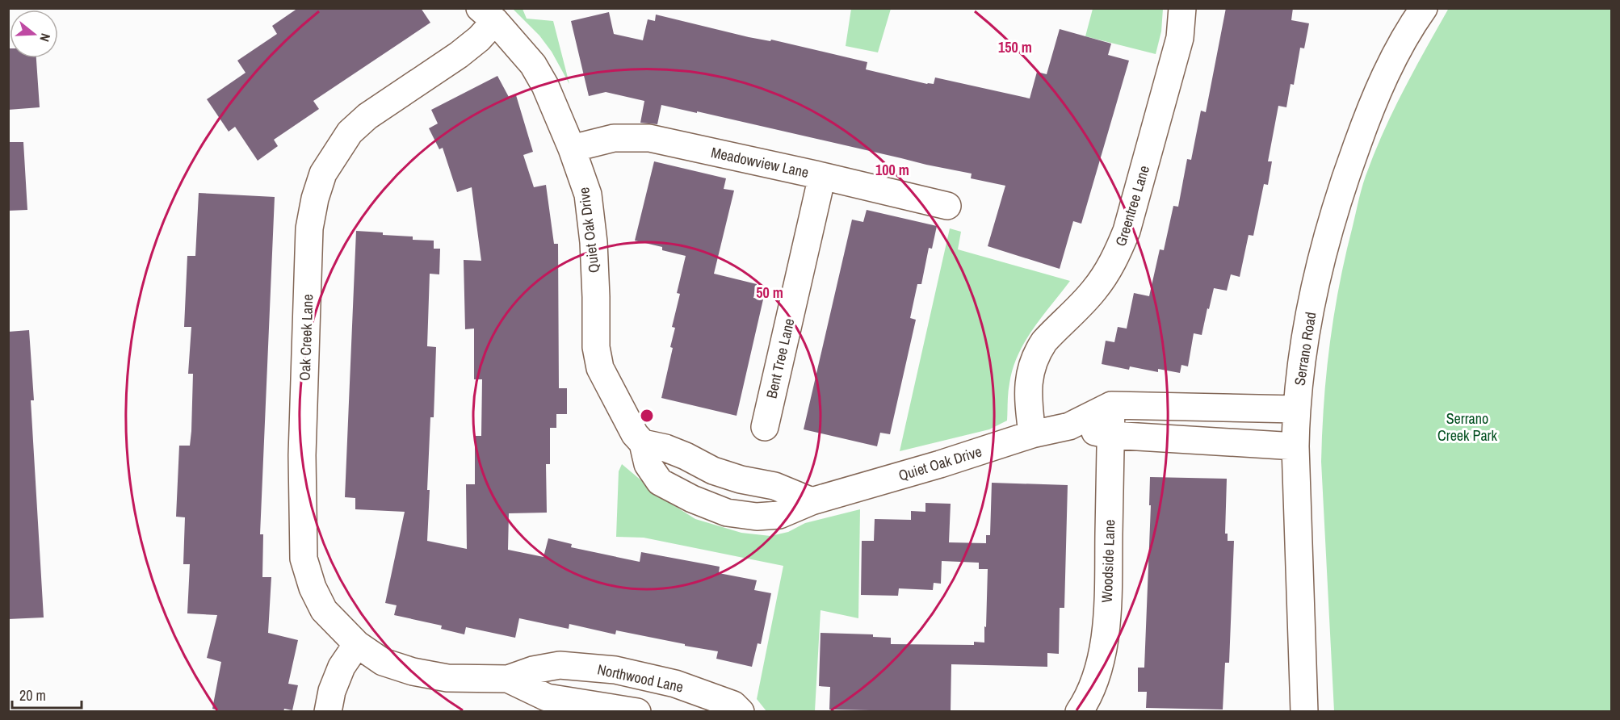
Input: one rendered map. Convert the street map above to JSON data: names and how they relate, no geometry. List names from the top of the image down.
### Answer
{
  "streets": {
    "street": [
      "Meadowview Lane",
      "Greentree Lane",
      "Quiet Oak Drive",
      "Oak Creek Lane",
      "Serrano Road",
      "Bent Tree Lane",
      "Woodside Lane",
      "Northwood Lane"
    ]
  },
  "crossings": [
    ["Meadowview Lane", "Quiet Oak Drive"],
    ["Meadowview Lane", "Bent Tree Lane"],
    ["Greentree Lane", "Quiet Oak Drive"],
    ["Quiet Oak Drive", "Oak Creek Lane"],
    ["Quiet Oak Drive", "Serrano Road"],
    ["Quiet Oak Drive", "Woodside Lane"],
    ["Oak Creek Lane", "Northwood Lane"]
  ],
  "parks": ["Serrano Creek Park"],
  "scale_bar": "20 m",
  "north": "right",
  "rings": ["150 m", "100 m", "50 m"]
}
